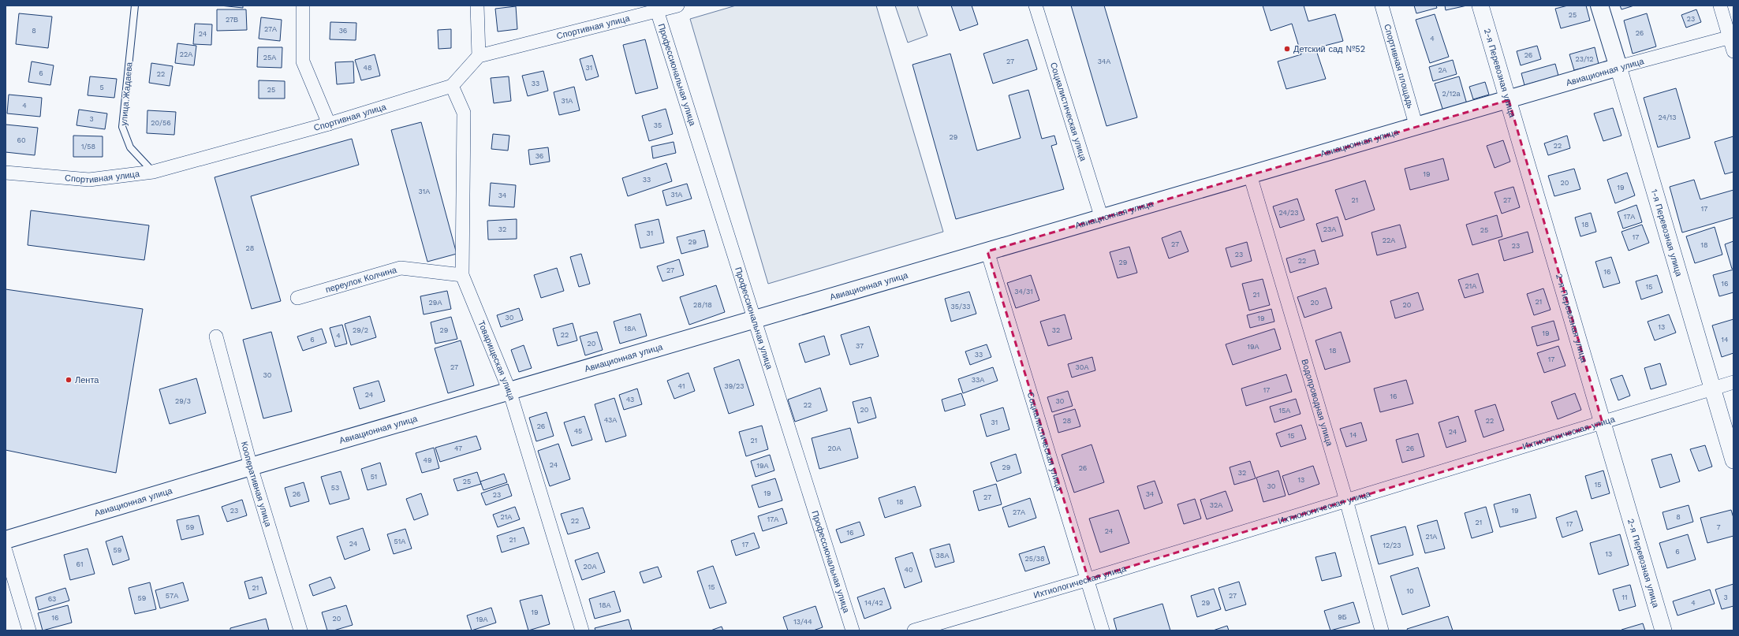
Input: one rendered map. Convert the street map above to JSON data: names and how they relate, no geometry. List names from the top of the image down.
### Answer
{
  "streets": {
    "main road": ["Авиационная улица", "1-я Перевозная улица"],
    "street": [
      "Спортивная улица",
      "Спортивная площадь",
      "2-я Перевозная улица",
      "Профессиональная улица",
      "Социалистическая улица",
      "переулок Колчина",
      "Товарищеская улица",
      "Водопроводная улица",
      "Ихтиологическая улица",
      "Кооперативная улица"
    ],
    "lane": ["улица Жадаева"]
  },
  "crossings": [
    ["Спортивная улица", "Профессиональная улица"],
    ["Спортивная улица", "улица Жадаева"],
    ["Спортивная улица", "Товарищеская улица"],
    ["Спортивная площадь", "Авиационная улица"],
    ["Авиационная улица", "2-я Перевозная улица"],
    ["Авиационная улица", "Профессиональная улица"],
    ["Авиационная улица", "Социалистическая улица"],
    ["Авиационная улица", "1-я Перевозная улица"],
    ["Авиационная улица", "Товарищеская улица"],
    ["Авиационная улица", "Водопроводная улица"],
    ["Авиационная улица", "Кооперативная улица"],
    ["2-я Перевозная улица", "Ихтиологическая улица"],
    ["Социалистическая улица", "Ихтиологическая улица"],
    ["1-я Перевозная улица", "Ихтиологическая улица"],
    ["переулок Колчина", "Товарищеская улица"],
    ["Водопроводная улица", "Ихтиологическая улица"]
  ],
  "places": ["Детский сад №52", "Лента"],
  "house_numbers": [
    "25",
    "23",
    "27В",
    "27А",
    "8",
    "36",
    "26",
    "24",
    "4",
    "22А",
    "26",
    "25А",
    "23/12",
    "27",
    "34А",
    "48",
    "31",
    "2А",
    "6",
    "22",
    "33",
    "5",
    "25",
    "2/12а",
    "31А",
    "4",
    "24/13",
    "3",
    "20/56",
    "35",
    "29",
    "60",
    "22",
    "1/58",
    "36",
    "19",
    "33",
    "20",
    "19",
    "31А",
    "31А",
    "34",
    "21",
    "27",
    "17",
    "24/23",
    "17А",
    "18",
    "32",
    "23А",
    "25",
    "31",
    "17",
    "22А",
    "29",
    "27",
    "18",
    "23",
    "28",
    "23",
    "22",
    "29",
    "27",
    "16",
    "16",
    "21А",
    "15",
    "34/31",
    "21",
    "21",
    "29А",
    "20",
    "28/18",
    "20",
    "35/33",
    "30",
    "19",
    "13",
    "18А",
    "29/2",
    "29",
    "32",
    "19",
    "22",
    "4",
    "6",
    "14",
    "20",
    "37",
    "19А",
    "18",
    "33",
    "17",
    "27",
    "30А",
    "30",
    "33А",
    "41",
    "39/23",
    "17",
    "24",
    "16",
    "43",
    "29/3",
    "30",
    "22",
    "20",
    "15А",
    "43А",
    "28",
    "22",
    "31",
    "26",
    "45",
    "24",
    "14",
    "15",
    "21",
    "47",
    "20А",
    "26",
    "49",
    "24",
    "19А",
    "29",
    "26",
    "32",
    "51",
    "13",
    "25",
    "15",
    "30",
    "53",
    "19",
    "26",
    "34",
    "23",
    "27",
    "18",
    "32А",
    "23",
    "19",
    "27А",
    "21А",
    "8",
    "17А",
    "22",
    "21",
    "17",
    "59",
    "7",
    "24",
    "16",
    "21А",
    "21",
    "51А",
    "24",
    "17",
    "12/23",
    "59",
    "6",
    "13",
    "38А",
    "25/38",
    "61",
    "20А",
    "40",
    "15",
    "21",
    "10",
    "57А",
    "27",
    "11",
    "3",
    "59",
    "63",
    "14/42",
    "29",
    "4",
    "18А",
    "19",
    "9Б",
    "16",
    "20",
    "19А",
    "13/44"
  ]
}
